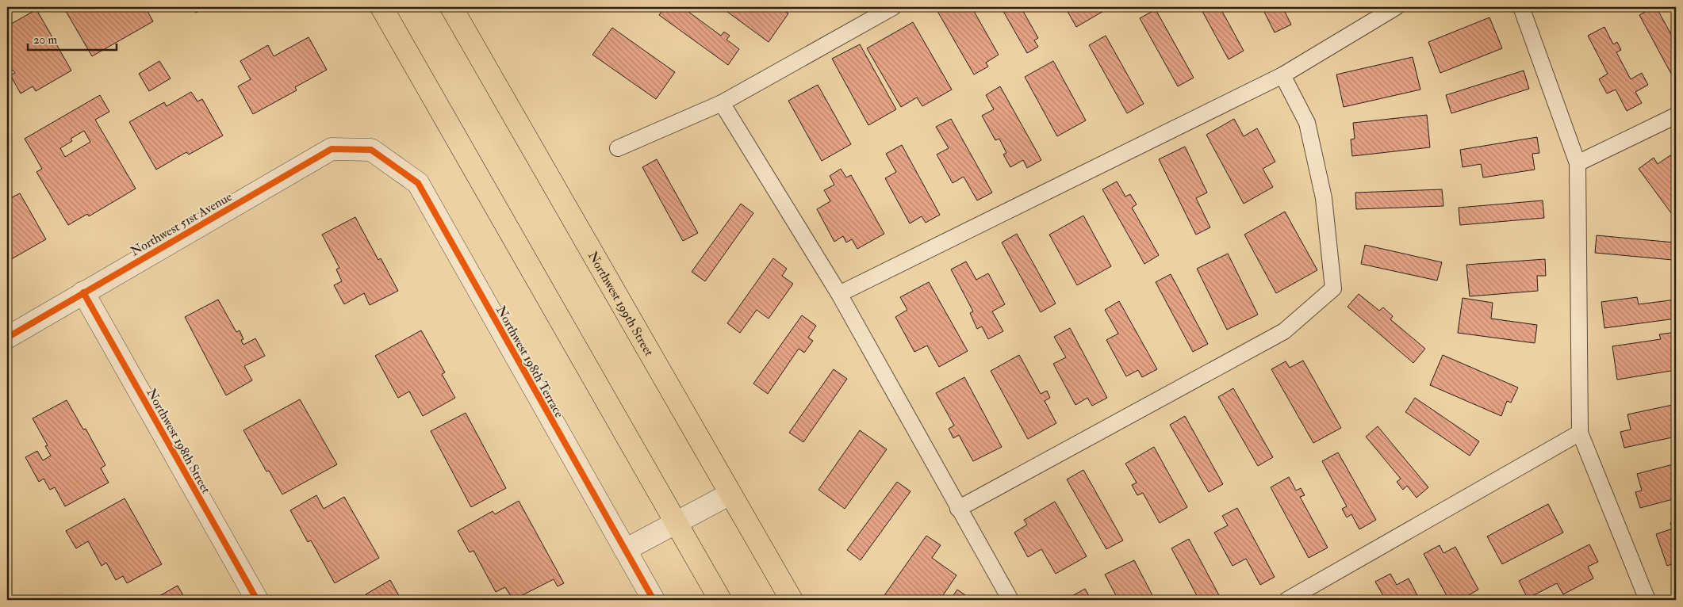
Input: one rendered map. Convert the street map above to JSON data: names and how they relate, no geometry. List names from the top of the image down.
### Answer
{
  "streets": {
    "main road": ["Northwest 199th Street"],
    "street": ["Northwest 51st Avenue", "Northwest 198th Terrace", "Northwest 198th Street"]
  },
  "crossings": [
    ["Northwest 51st Avenue", "Northwest 198th Terrace"],
    ["Northwest 51st Avenue", "Northwest 198th Street"]
  ],
  "scale_bar": "20 m"
}
